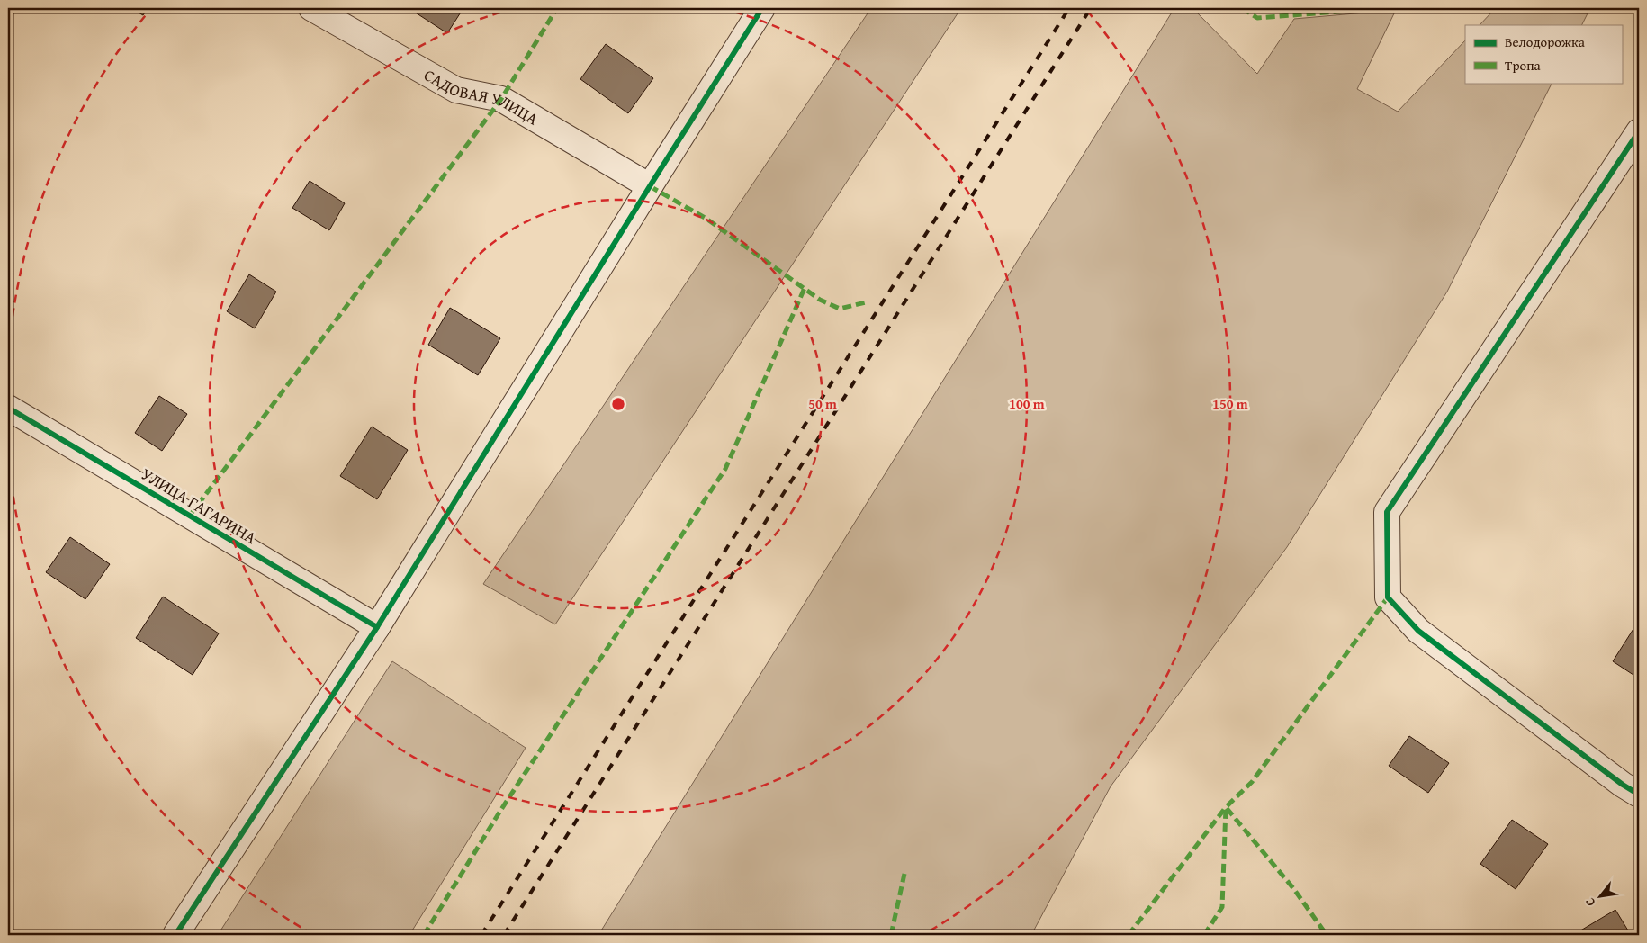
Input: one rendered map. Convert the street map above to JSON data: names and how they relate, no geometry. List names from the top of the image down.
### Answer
{
  "streets": {
    "street": ["САДОВАЯ УЛИЦА", "УЛИЦА ГАГАРИНА"]
  },
  "legend": ["Велодорожка", "Тропа"],
  "north": "bottom left",
  "rings": ["50 m", "100 m", "150 m"]
}
